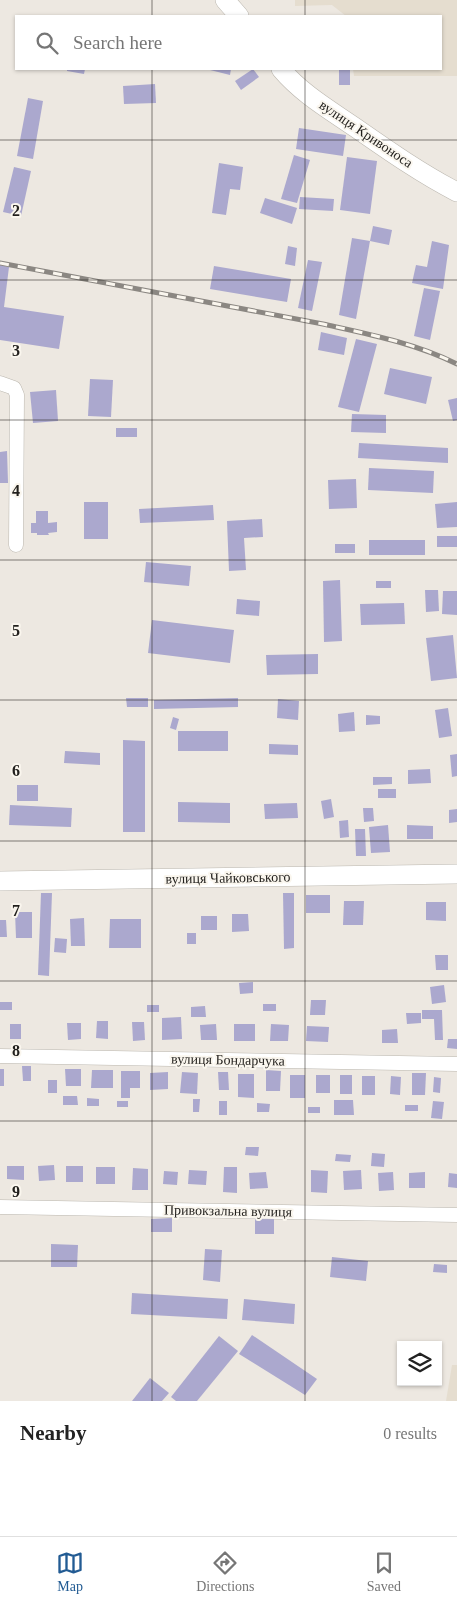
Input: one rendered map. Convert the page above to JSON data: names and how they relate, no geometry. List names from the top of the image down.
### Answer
{
  "streets": {
    "street": [
      "вулиця Кривоноса",
      "вулиця Чайковського",
      "вулиця Бондарчука",
      "Привокзальна вулиця"
    ]
  },
  "page": {
    "search": "Search here",
    "heading": ["Nearby", "0 results"],
    "nav": ["Map", "Directions", "Saved"]
  },
  "grid": {
    "rows": [
      "2",
      "3",
      "4",
      "5",
      "6",
      "7",
      "8",
      "9"
    ]
  }
}
